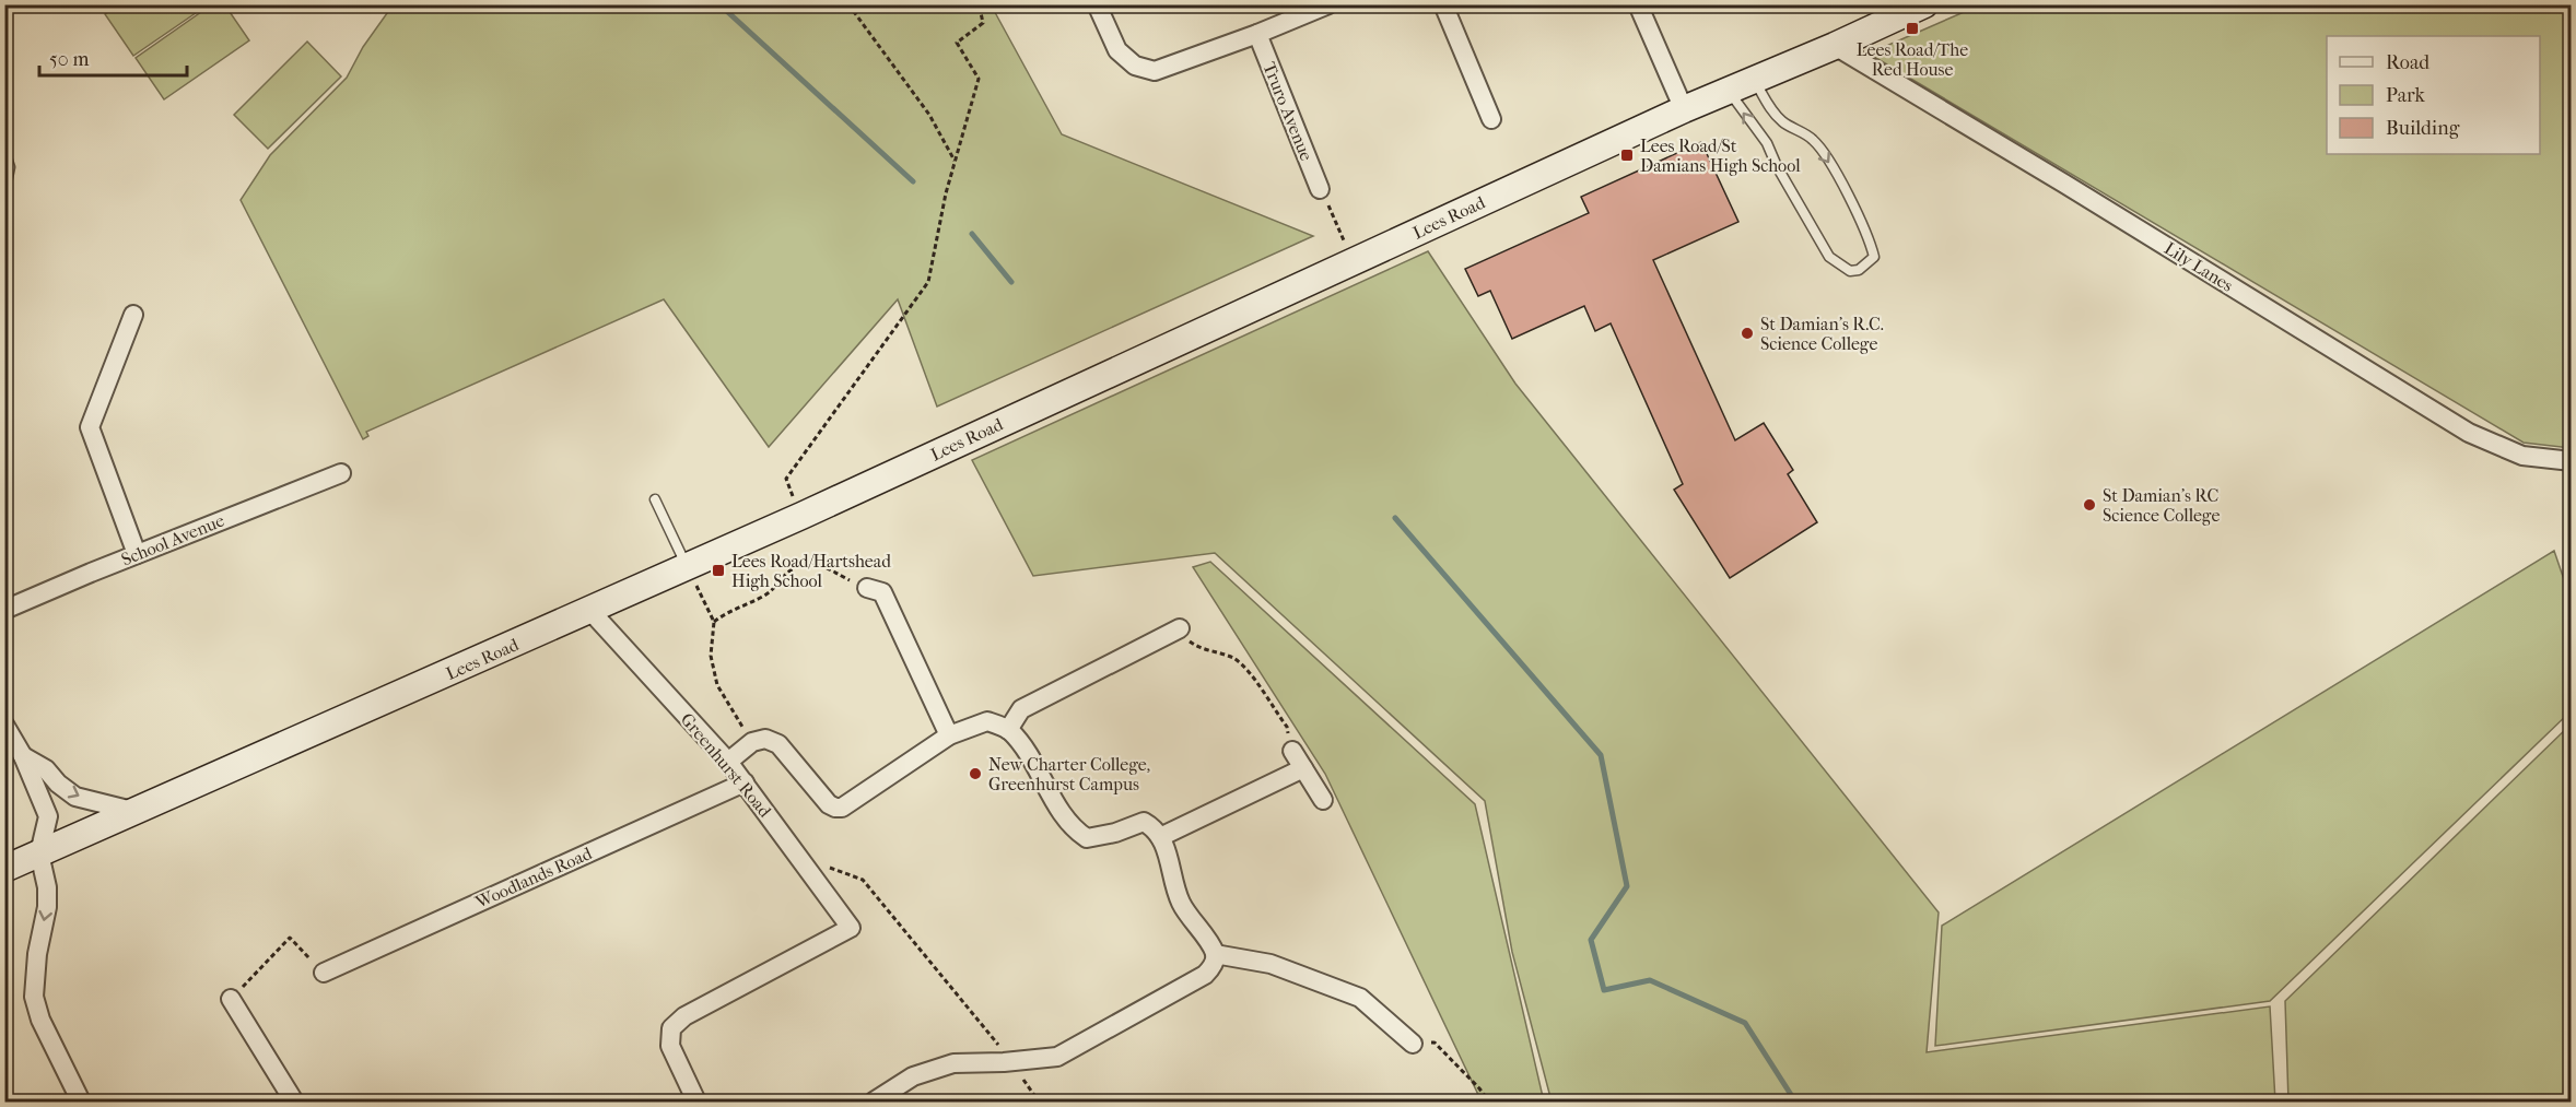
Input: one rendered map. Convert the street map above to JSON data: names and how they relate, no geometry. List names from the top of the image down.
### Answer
{
  "streets": {
    "main road": ["Lees Road"],
    "street": [
      "Truro Avenue",
      "Lily Lanes",
      "School Avenue",
      "Greenhurst Road",
      "Woodlands Road"
    ]
  },
  "crossings": [
    ["Lees Road", "Lily Lanes"],
    ["Lees Road", "Greenhurst Road"],
    ["Greenhurst Road", "Woodlands Road"]
  ],
  "places": {
    "transit": ["Lees Road/The Red House", "Lees Road/St Damians High School", "Lees Road/Hartshead High School"],
    "other": ["St Damian's R.C. Science College", "St Damian's RC Science College", "New Charter College, Greenhurst Campus"]
  },
  "legend": ["Road", "Park", "Building"],
  "scale_bar": "50 m"
}
